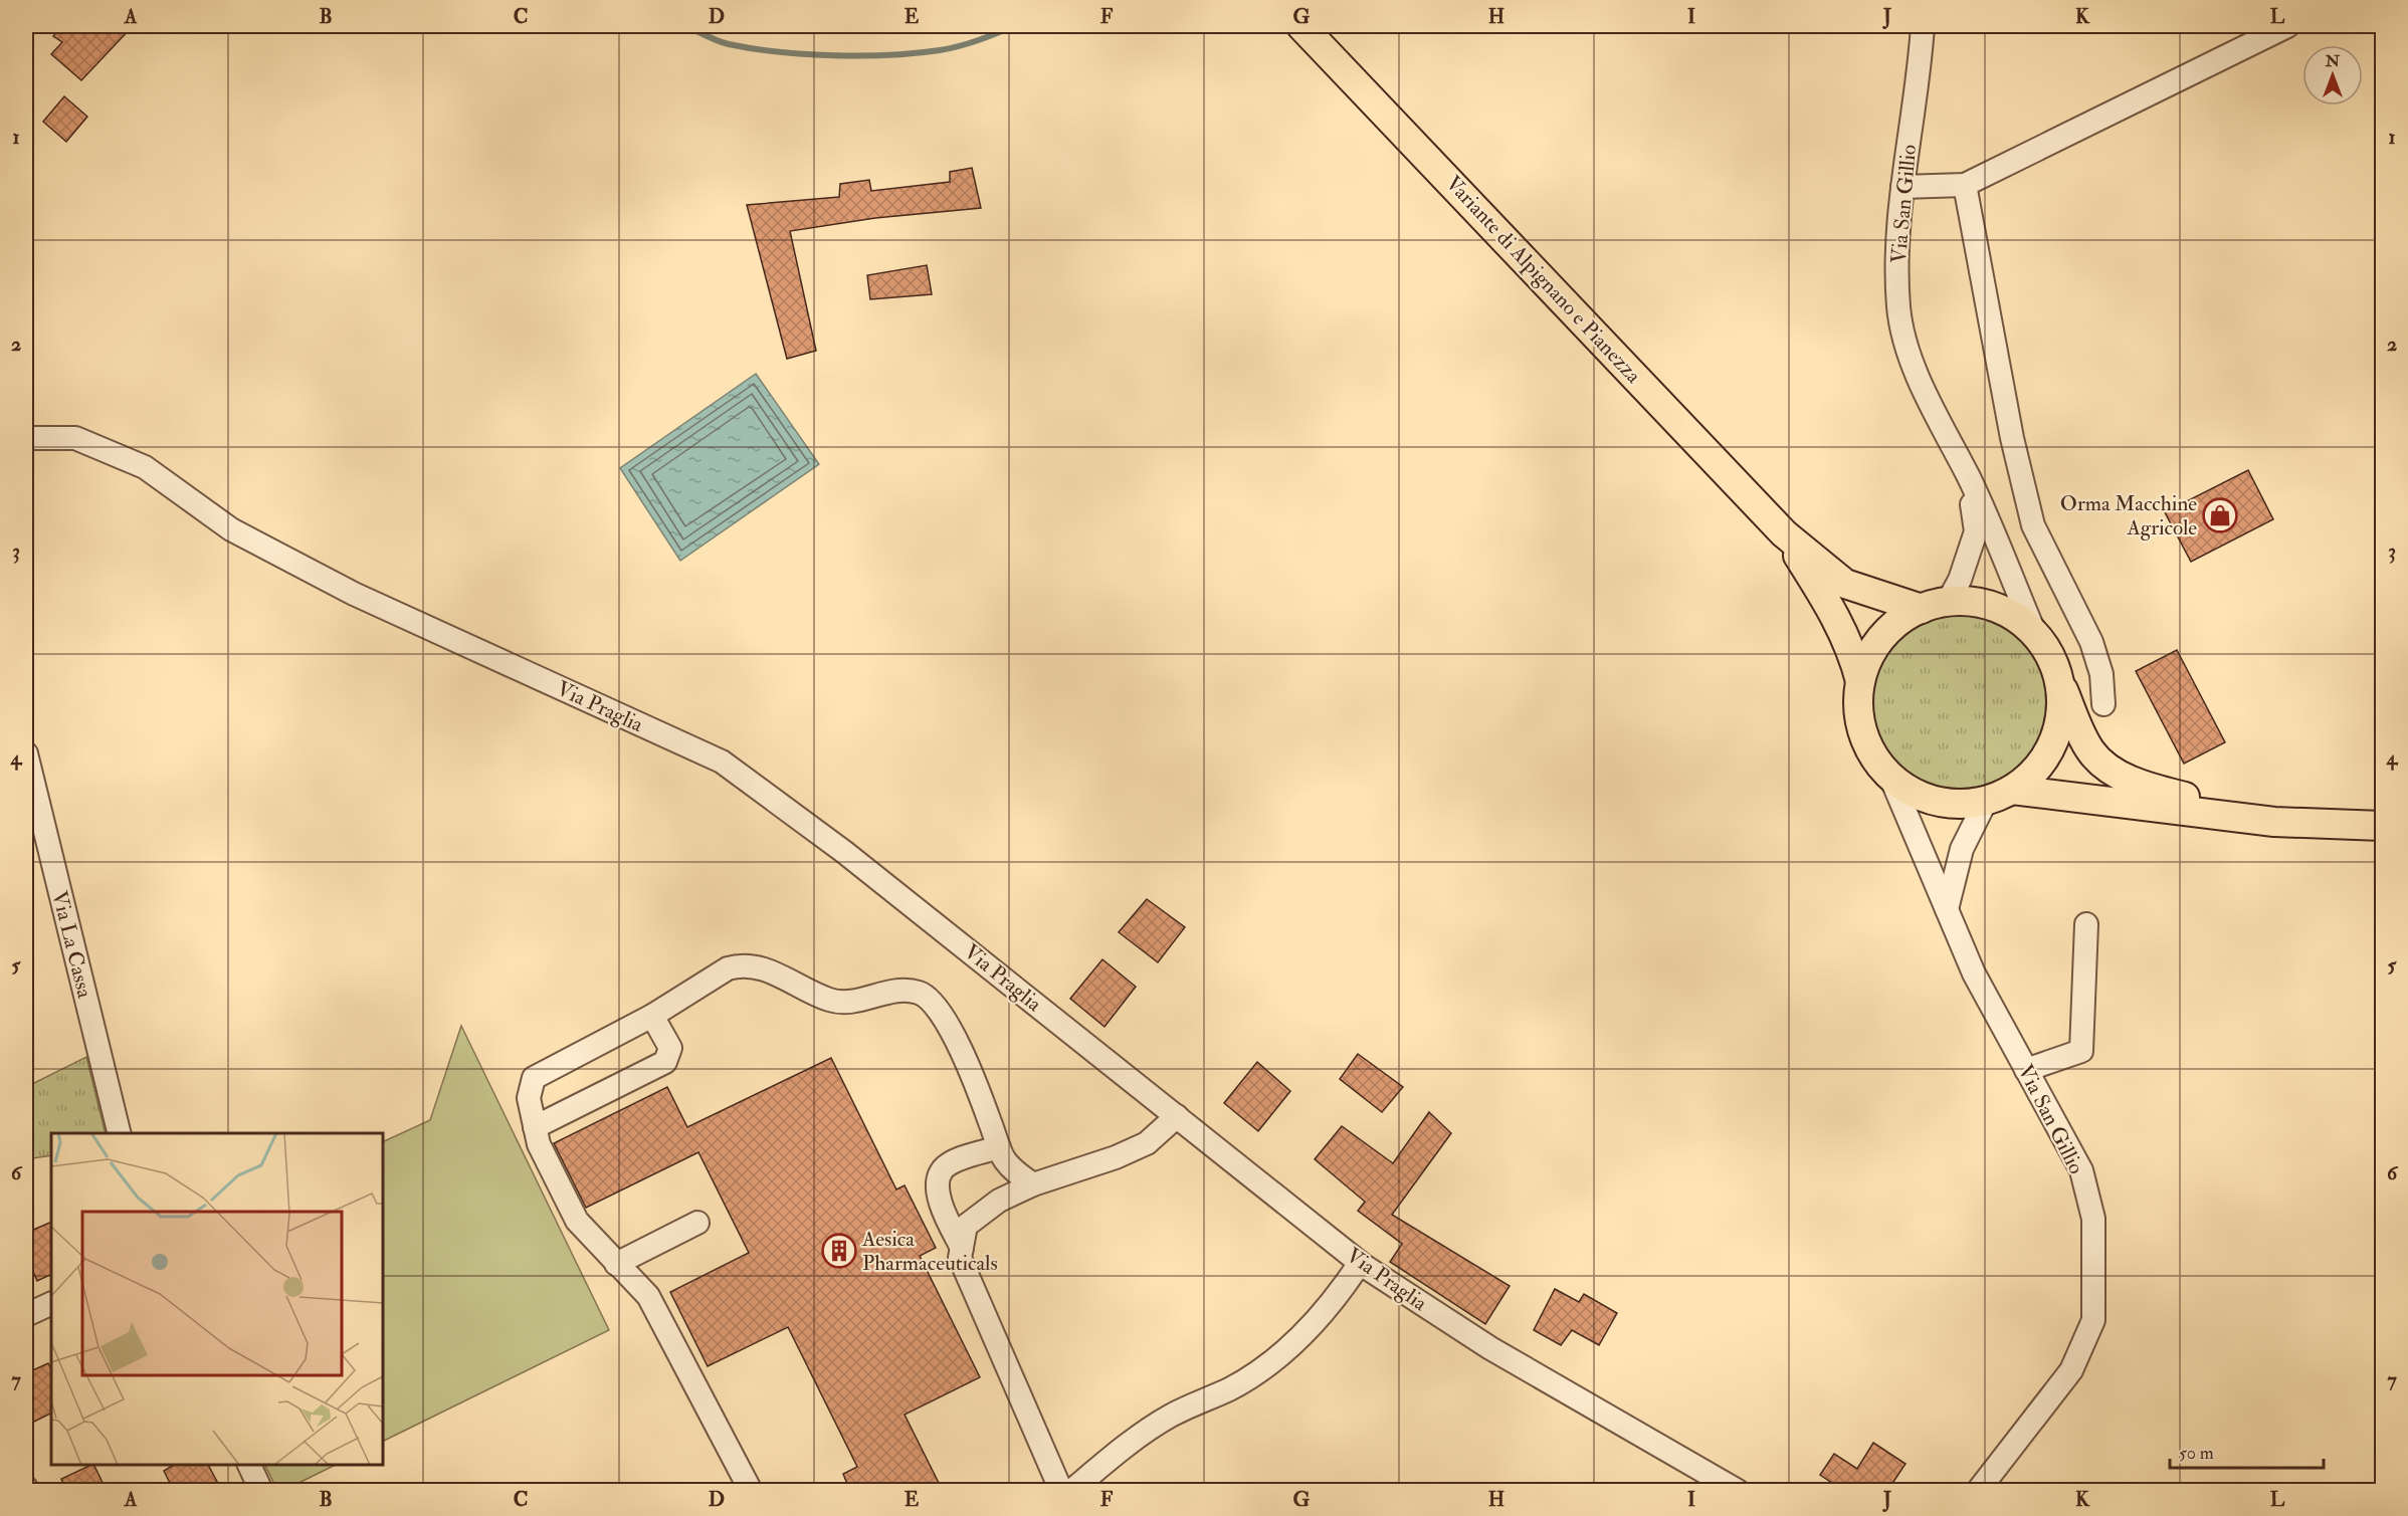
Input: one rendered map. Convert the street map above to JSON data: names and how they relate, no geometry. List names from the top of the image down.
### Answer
{
  "streets": {
    "main road": ["Variante di Alpignano e Pianezza"],
    "street": ["Via San Gillio", "Via Praglia", "Via La Cassa"]
  },
  "crossings": [
    ["Via San Gillio", "Variante di Alpignano e Pianezza"]
  ],
  "places": {
    "shop": ["Orma Macchine Agricole"],
    "building": ["Aesica Pharmaceuticals"]
  },
  "scale_bar": "50 m",
  "north": "top",
  "grid": {
    "columns": [
      "A",
      "B",
      "C",
      "D",
      "E",
      "F",
      "G",
      "H",
      "I",
      "J",
      "K",
      "L"
    ],
    "rows": [
      "1",
      "2",
      "3",
      "4",
      "5",
      "6",
      "7"
    ]
  }
}
